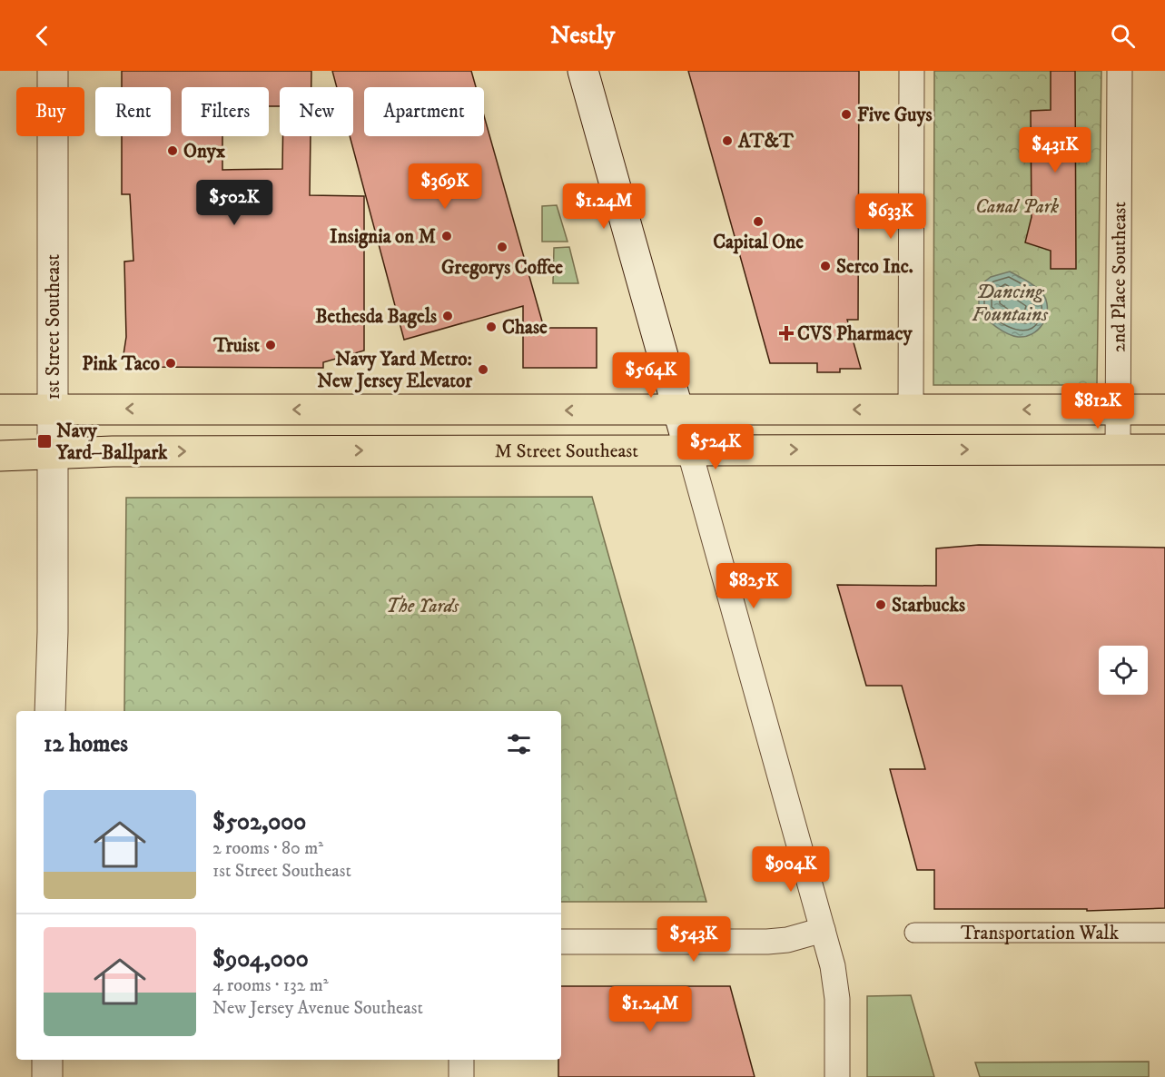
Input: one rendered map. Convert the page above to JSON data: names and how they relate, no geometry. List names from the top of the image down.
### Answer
{
  "streets": {
    "main road": ["M Street Southeast"],
    "street": ["2nd Place Southeast", "1st Street Southeast", "Transportation Walk"]
  },
  "crossings": [
    ["2nd Place Southeast", "M Street Southeast"],
    ["1st Street Southeast", "M Street Southeast"]
  ],
  "water": ["Dancing Fountains"],
  "parks": ["Canal Park", "The Yards"],
  "places": {
    "other": [
      "Five Guys",
      "AT&T",
      "Onyx",
      "Capital One",
      "Insignia on M",
      "Gregorys Coffee",
      "Serco Inc.",
      "Bethesda Bagels",
      "Chase",
      "Truist",
      "Pink Taco",
      "Navy Yard Metro: New Jersey Elevator",
      "Starbucks"
    ],
    "health": ["CVS Pharmacy"],
    "transit": ["Navy Yard–Ballpark"]
  },
  "page": {
    "header": "Nestly",
    "chip": [
      "Buy",
      "Rent",
      "Filters",
      "New",
      "Apartment"
    ],
    "price": [
      "$431K",
      "$369K",
      "$502K",
      "$1.24M",
      "$633K",
      "$564K",
      "$812K",
      "$524K",
      "$825K",
      "$904K",
      "$543K",
      "$1.24M"
    ],
    "heading": "12 homes",
    "list": [
      {
        "name": "$502,000",
        "note": "2 rooms · 80 m² · 1st Street Southeast"
      },
      {
        "name": "$904,000",
        "note": "4 rooms · 132 m² · New Jersey Avenue Southeast"
      }
    ]
  }
}
